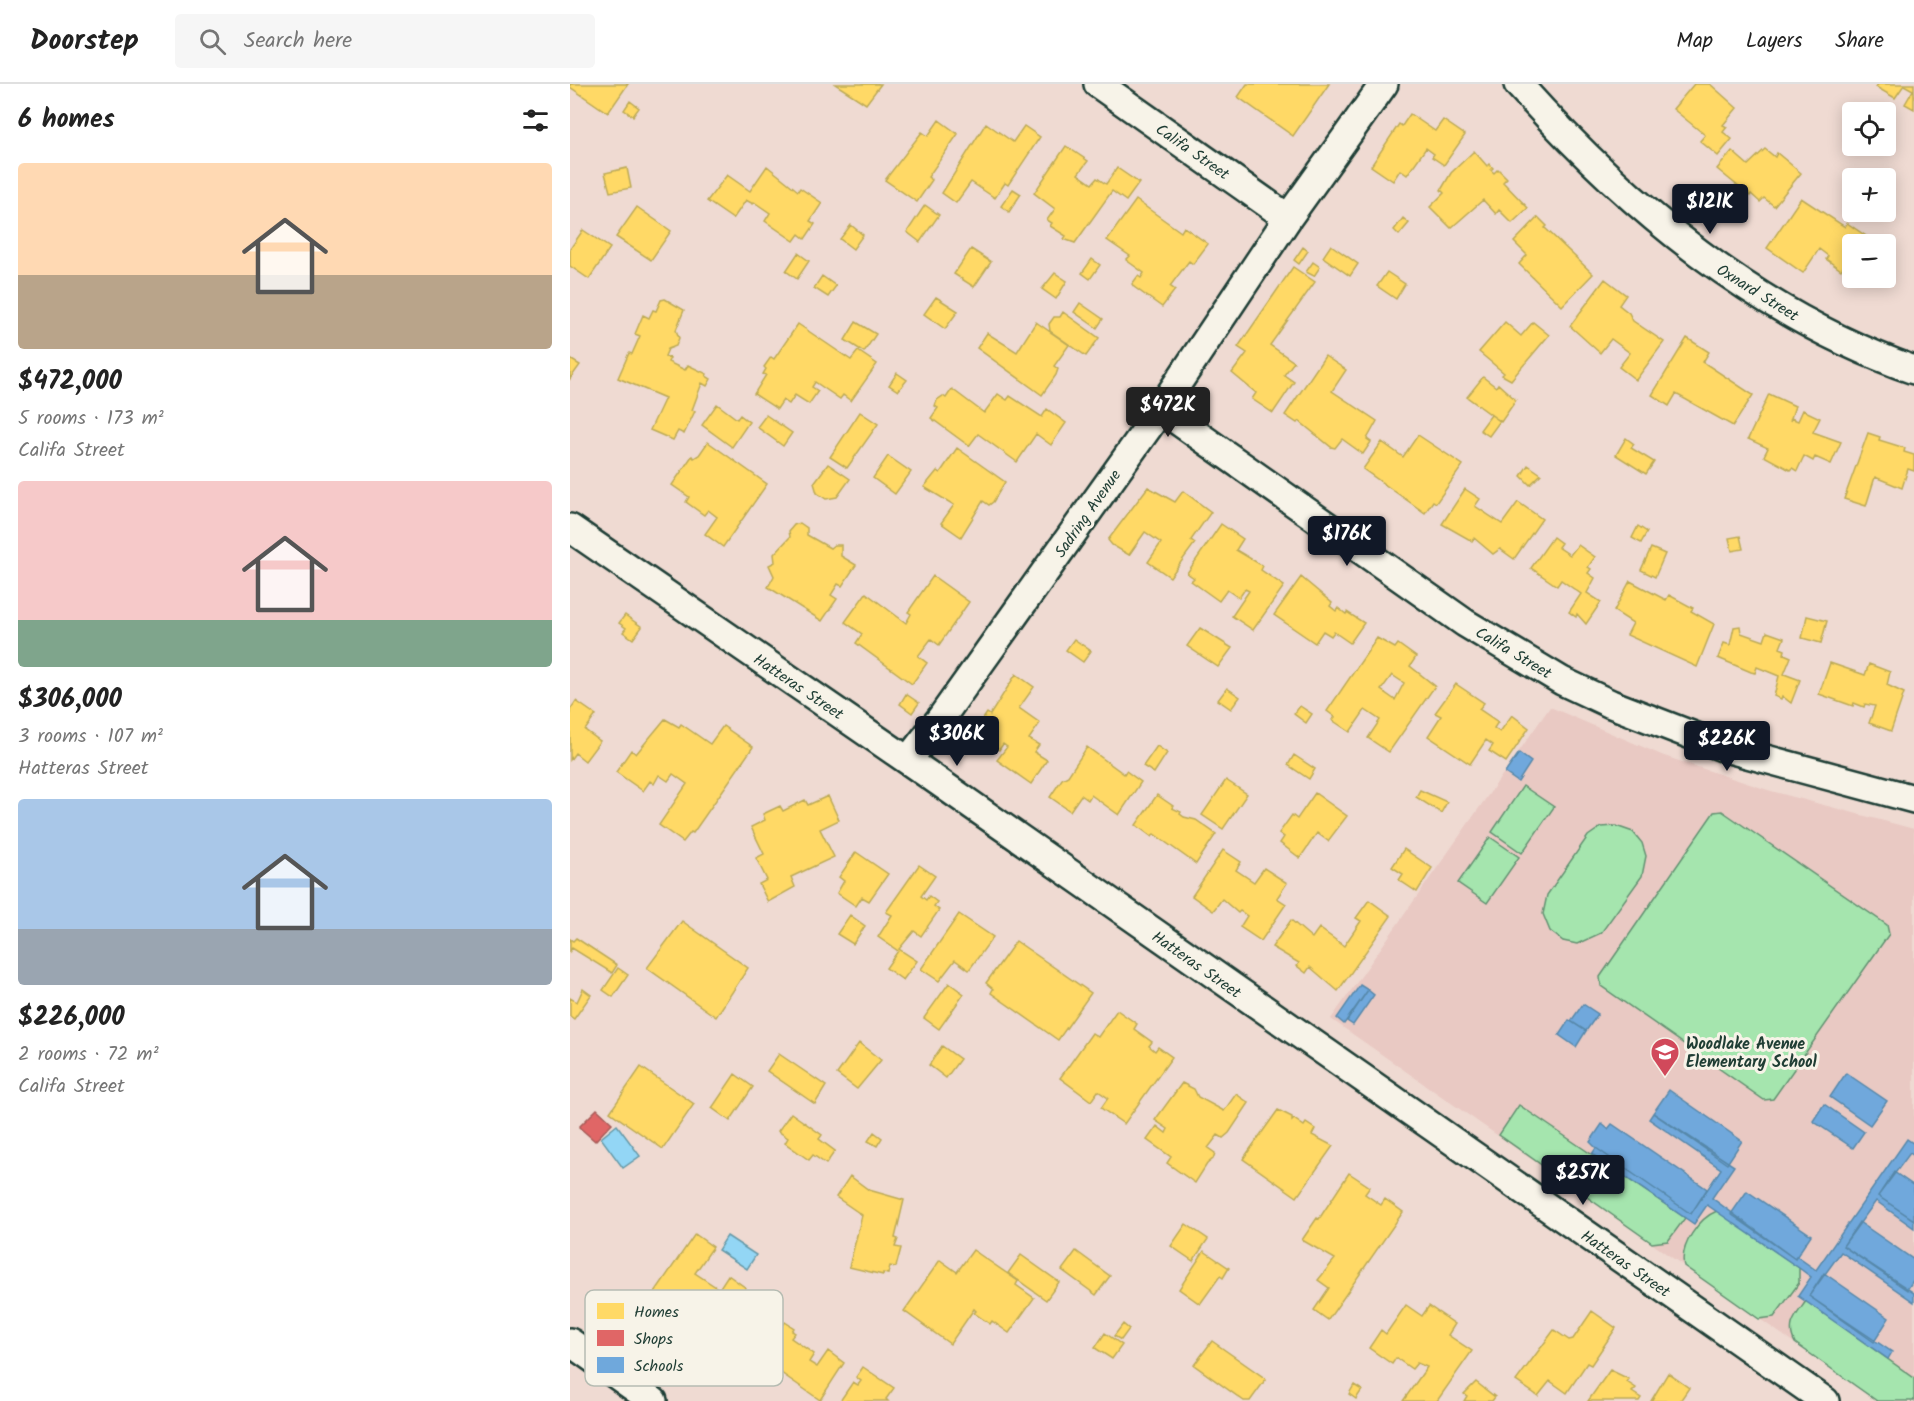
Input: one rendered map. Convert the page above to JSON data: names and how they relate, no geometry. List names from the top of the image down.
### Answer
{
  "streets": {
    "street": [
      "Califa Street",
      "Oxnard Street",
      "Sadring Avenue",
      "Hatteras Street"
    ]
  },
  "crossings": [
    ["Califa Street", "Sadring Avenue"],
    ["Sadring Avenue", "Hatteras Street"]
  ],
  "places": {
    "school or university": ["Woodlake Avenue Elementary School"]
  },
  "legend": ["Homes", "Shops", "Schools"],
  "page": {
    "header": "Doorstep",
    "search": "Search here",
    "nav": ["Map", "Layers", "Share"],
    "heading": "6 homes",
    "map_buttons": ["+", "−"],
    "list": [
      {
        "name": "$472,000",
        "note": "5 rooms · 173 m² · Califa Street"
      },
      {
        "name": "$306,000",
        "note": "3 rooms · 107 m² · Hatteras Street"
      },
      {
        "name": "$226,000",
        "note": "2 rooms · 72 m² · Califa Street"
      }
    ],
    "price": [
      "$121K",
      "$472K",
      "$176K",
      "$306K",
      "$226K",
      "$257K"
    ]
  }
}
